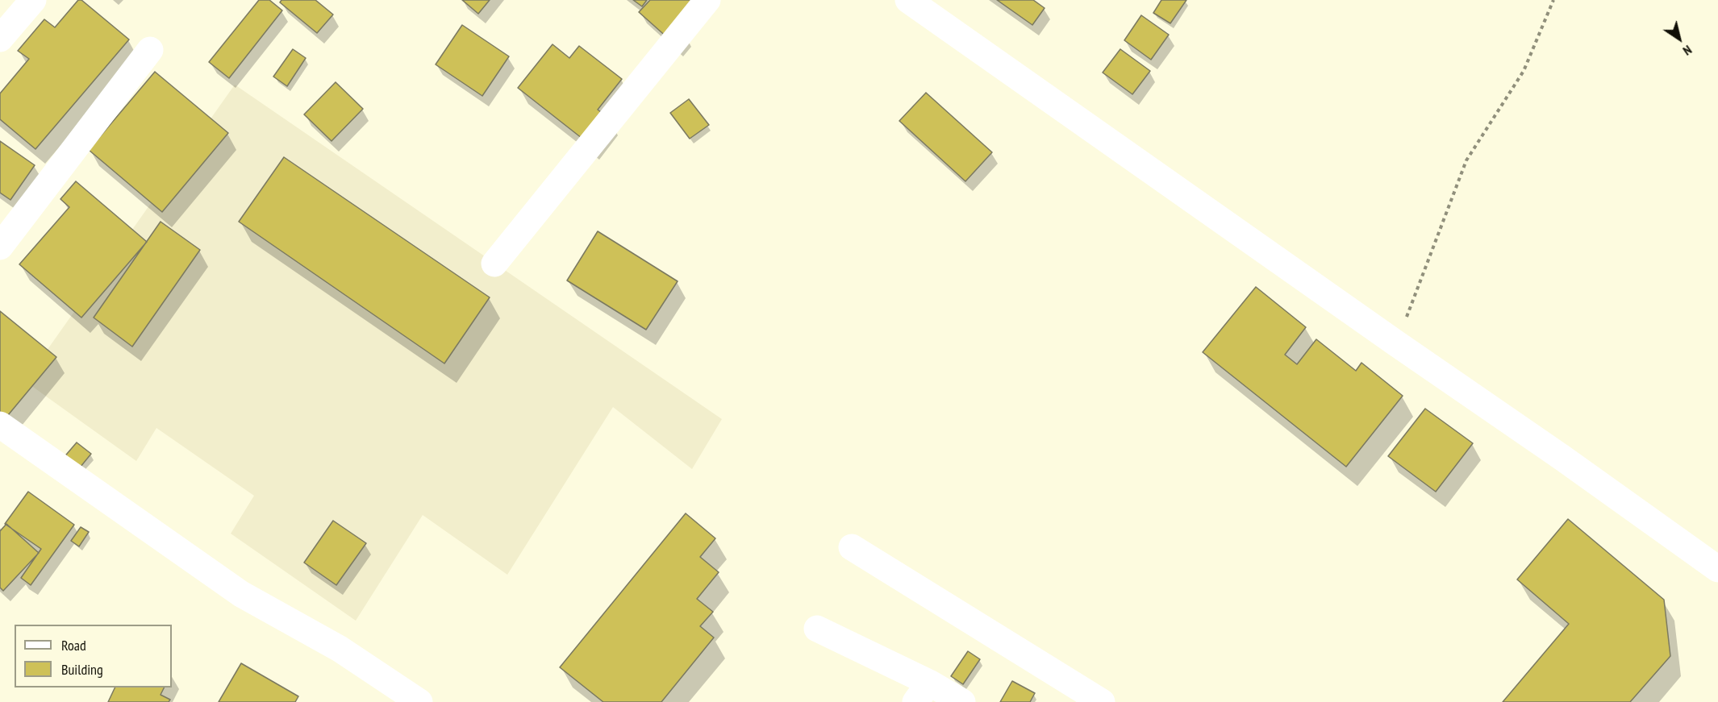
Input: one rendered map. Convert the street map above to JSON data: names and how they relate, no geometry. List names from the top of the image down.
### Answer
{
  "legend": ["Road", "Building"],
  "north": "bottom right"
}
